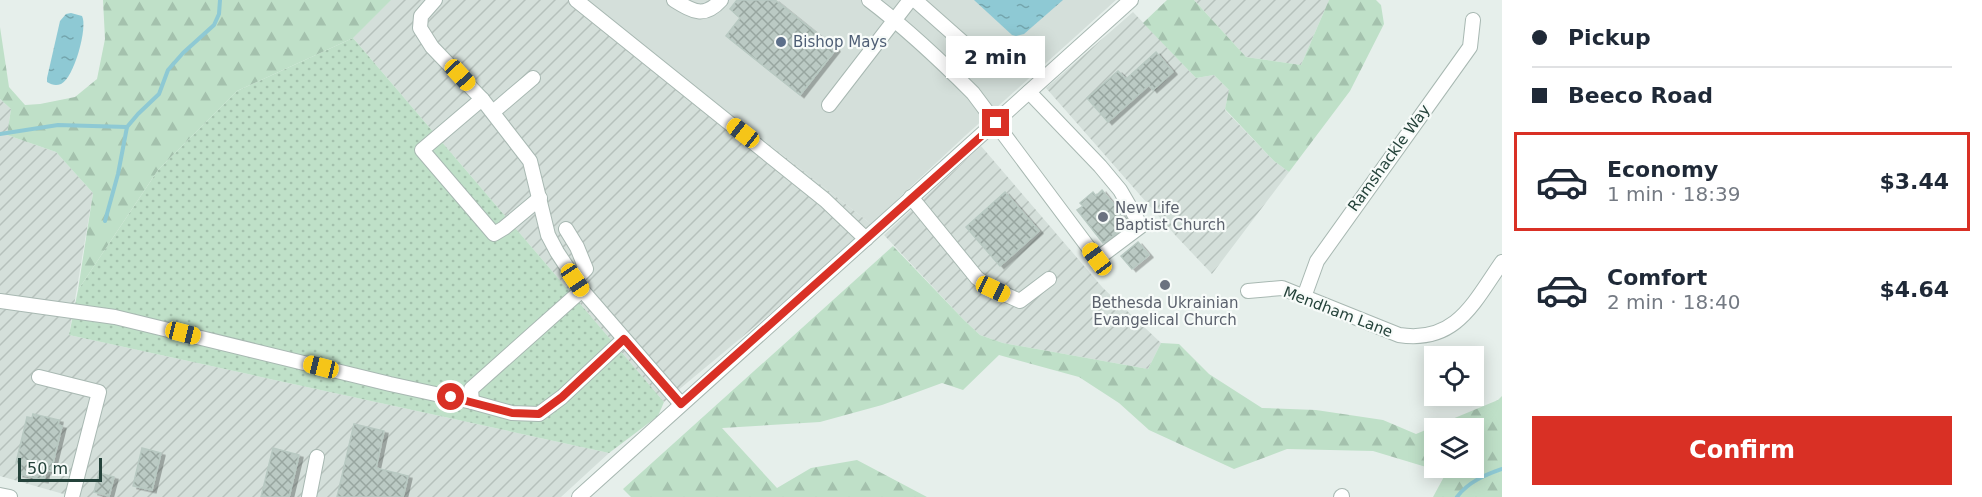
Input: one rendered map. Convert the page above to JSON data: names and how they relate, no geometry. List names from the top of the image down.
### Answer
{
  "streets": {
    "street": ["Ramshackle Way", "Mendham Lane"]
  },
  "crossings": [
    ["Ramshackle Way", "Mendham Lane"]
  ],
  "places": ["Bishop Mays", "New Life Baptist Church", "Bethesda Ukrainian Evangelical Church"],
  "scale_bar": "50 m",
  "page": {
    "banner": ["Pickup", "Beeco Road"],
    "bubble": "2 min",
    "list": [
      {
        "name": "Economy",
        "note": "1 min · 18:39",
        "value": "$3.44"
      },
      {
        "name": "Comfort",
        "note": "2 min · 18:40",
        "value": "$4.64"
      }
    ],
    "buttons": "Confirm",
    "scale": "50 m"
  }
}
